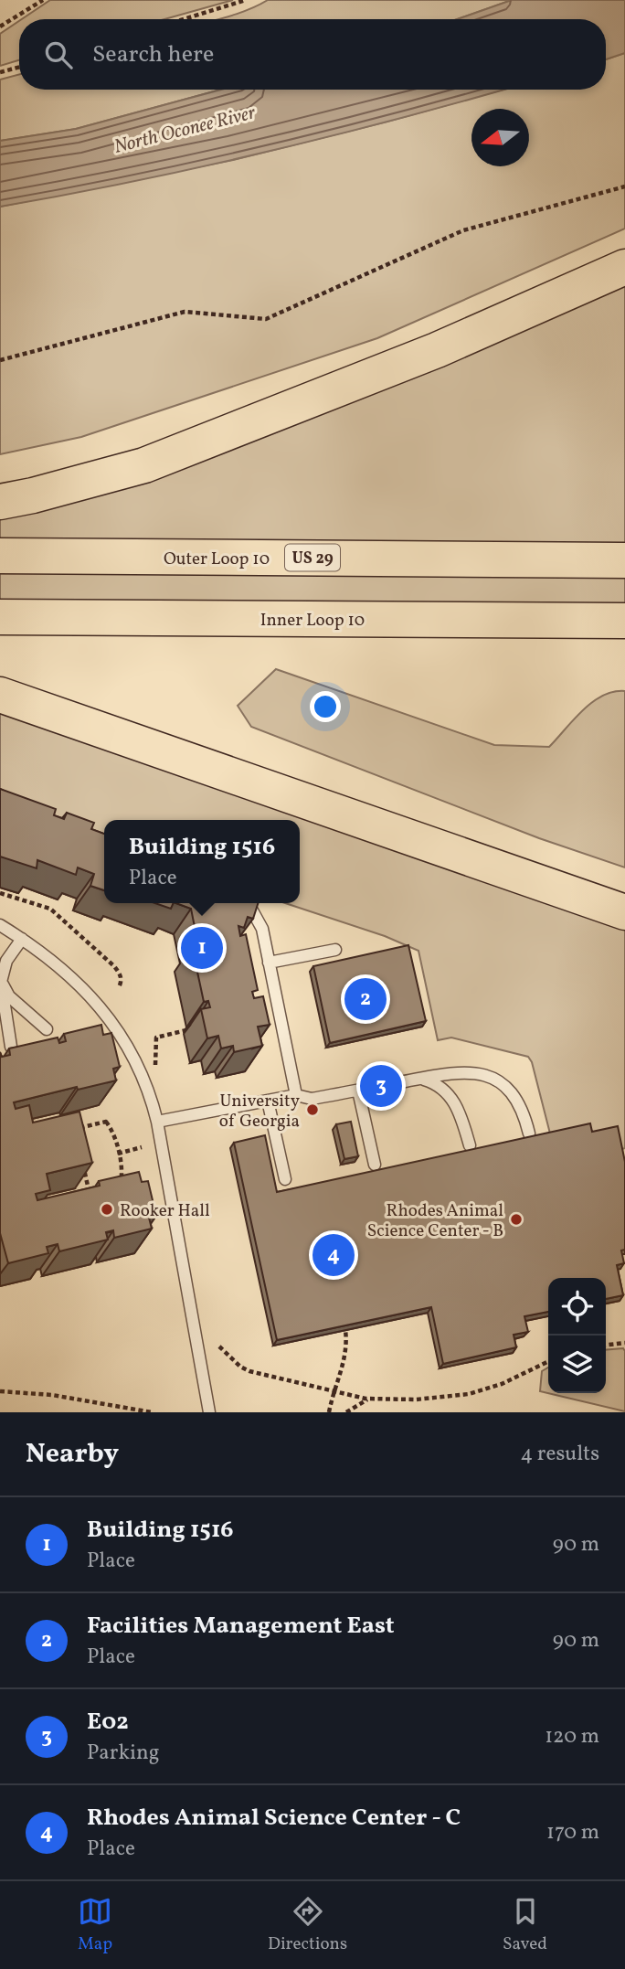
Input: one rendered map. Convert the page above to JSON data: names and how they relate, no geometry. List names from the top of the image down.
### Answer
{
  "streets": {
    "highway": ["Outer Loop 10", "US 29", "Inner Loop 10"]
  },
  "water": ["North Oconee River"],
  "places": ["University of Georgia", "Rooker Hall", "Rhodes Animal Science Center - B"],
  "north": "left",
  "page": {
    "search": "Search here",
    "popup": ["Building 1516", "Place"],
    "pins": [
      "1",
      "2",
      "3",
      "4"
    ],
    "heading": ["Nearby", "4 results"],
    "list": [
      {
        "mark": "1",
        "name": "Building 1516",
        "note": "Place",
        "value": "90 m"
      },
      {
        "mark": "2",
        "name": "Facilities Management East",
        "note": "Place",
        "value": "90 m"
      },
      {
        "mark": "3",
        "name": "E02",
        "note": "Parking",
        "value": "120 m"
      },
      {
        "mark": "4",
        "name": "Rhodes Animal Science Center - C",
        "note": "Place",
        "value": "170 m"
      }
    ],
    "nav": ["Map", "Directions", "Saved"]
  }
}
